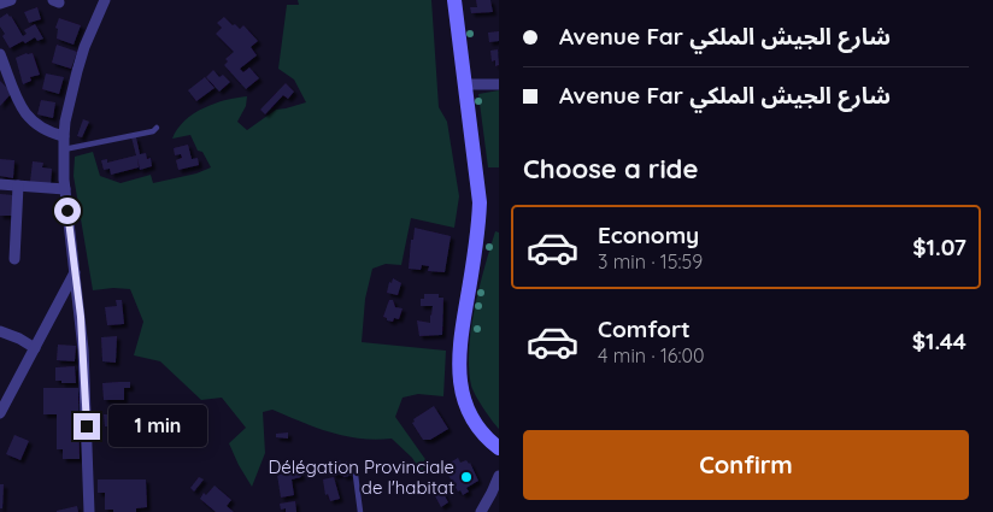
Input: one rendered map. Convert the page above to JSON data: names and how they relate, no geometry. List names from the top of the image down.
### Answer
{
  "places": ["Délégation Provinciale de l'habitat"],
  "page": {
    "banner": ["Avenue Far شارع الجيش الملكي", "Avenue Far شارع الجيش الملكي"],
    "heading": "Choose a ride",
    "list": [
      {
        "name": "Economy",
        "note": "3 min · 15:59",
        "value": "$1.07"
      },
      {
        "name": "Comfort",
        "note": "4 min · 16:00",
        "value": "$1.44"
      }
    ],
    "bubble": "1 min",
    "buttons": "Confirm"
  }
}
